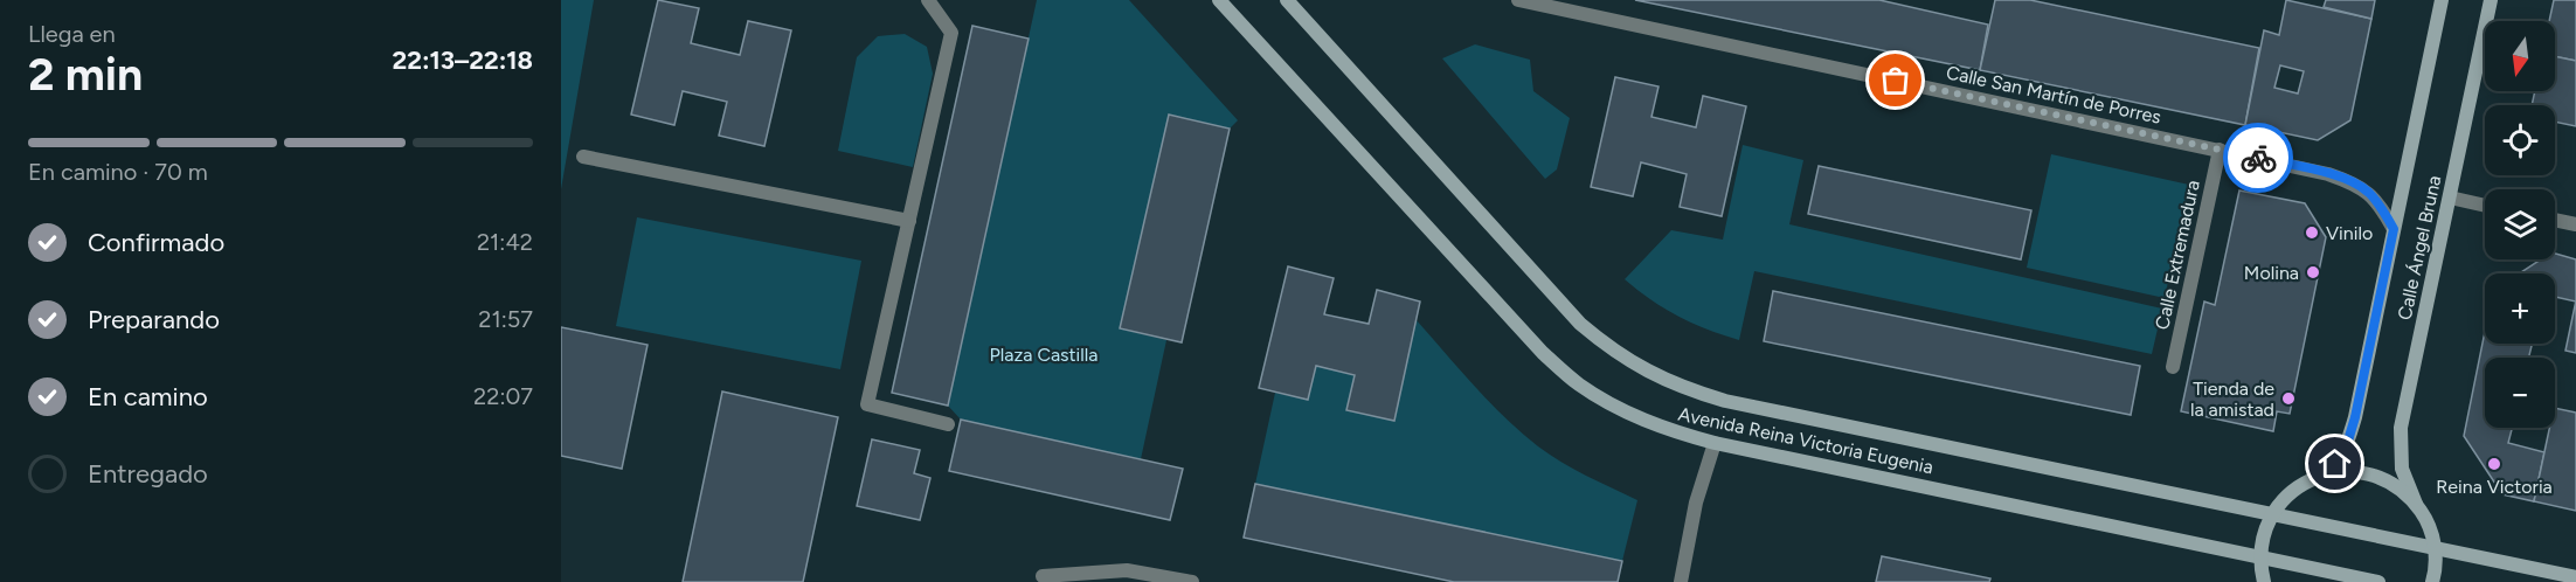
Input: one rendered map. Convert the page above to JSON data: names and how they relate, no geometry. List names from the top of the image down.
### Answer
{
  "streets": {
    "main road": ["Calle Ángel Bruna", "Avenida Reina Victoria Eugenia"],
    "street": ["Calle San Martín de Porres", "Calle Extremadura"]
  },
  "crossings": [
    ["Calle San Martín de Porres", "Calle Ángel Bruna"],
    ["Calle San Martín de Porres", "Calle Extremadura"]
  ],
  "parks": ["Plaza Castilla"],
  "places": [
    "Vinilo",
    "Molina",
    "Tienda de la amistad",
    "Reina Victoria"
  ],
  "north": "bottom",
  "page": {
    "heading": ["2 min", "Llega en", "22:13–22:18"],
    "map_buttons": ["+", "−"],
    "bar": "En camino · 70 m",
    "list": [
      ["Confirmado", "21:42"],
      ["Preparando", "21:57"],
      ["En camino", "22:07"],
      "Entregado"
    ]
  }
}
